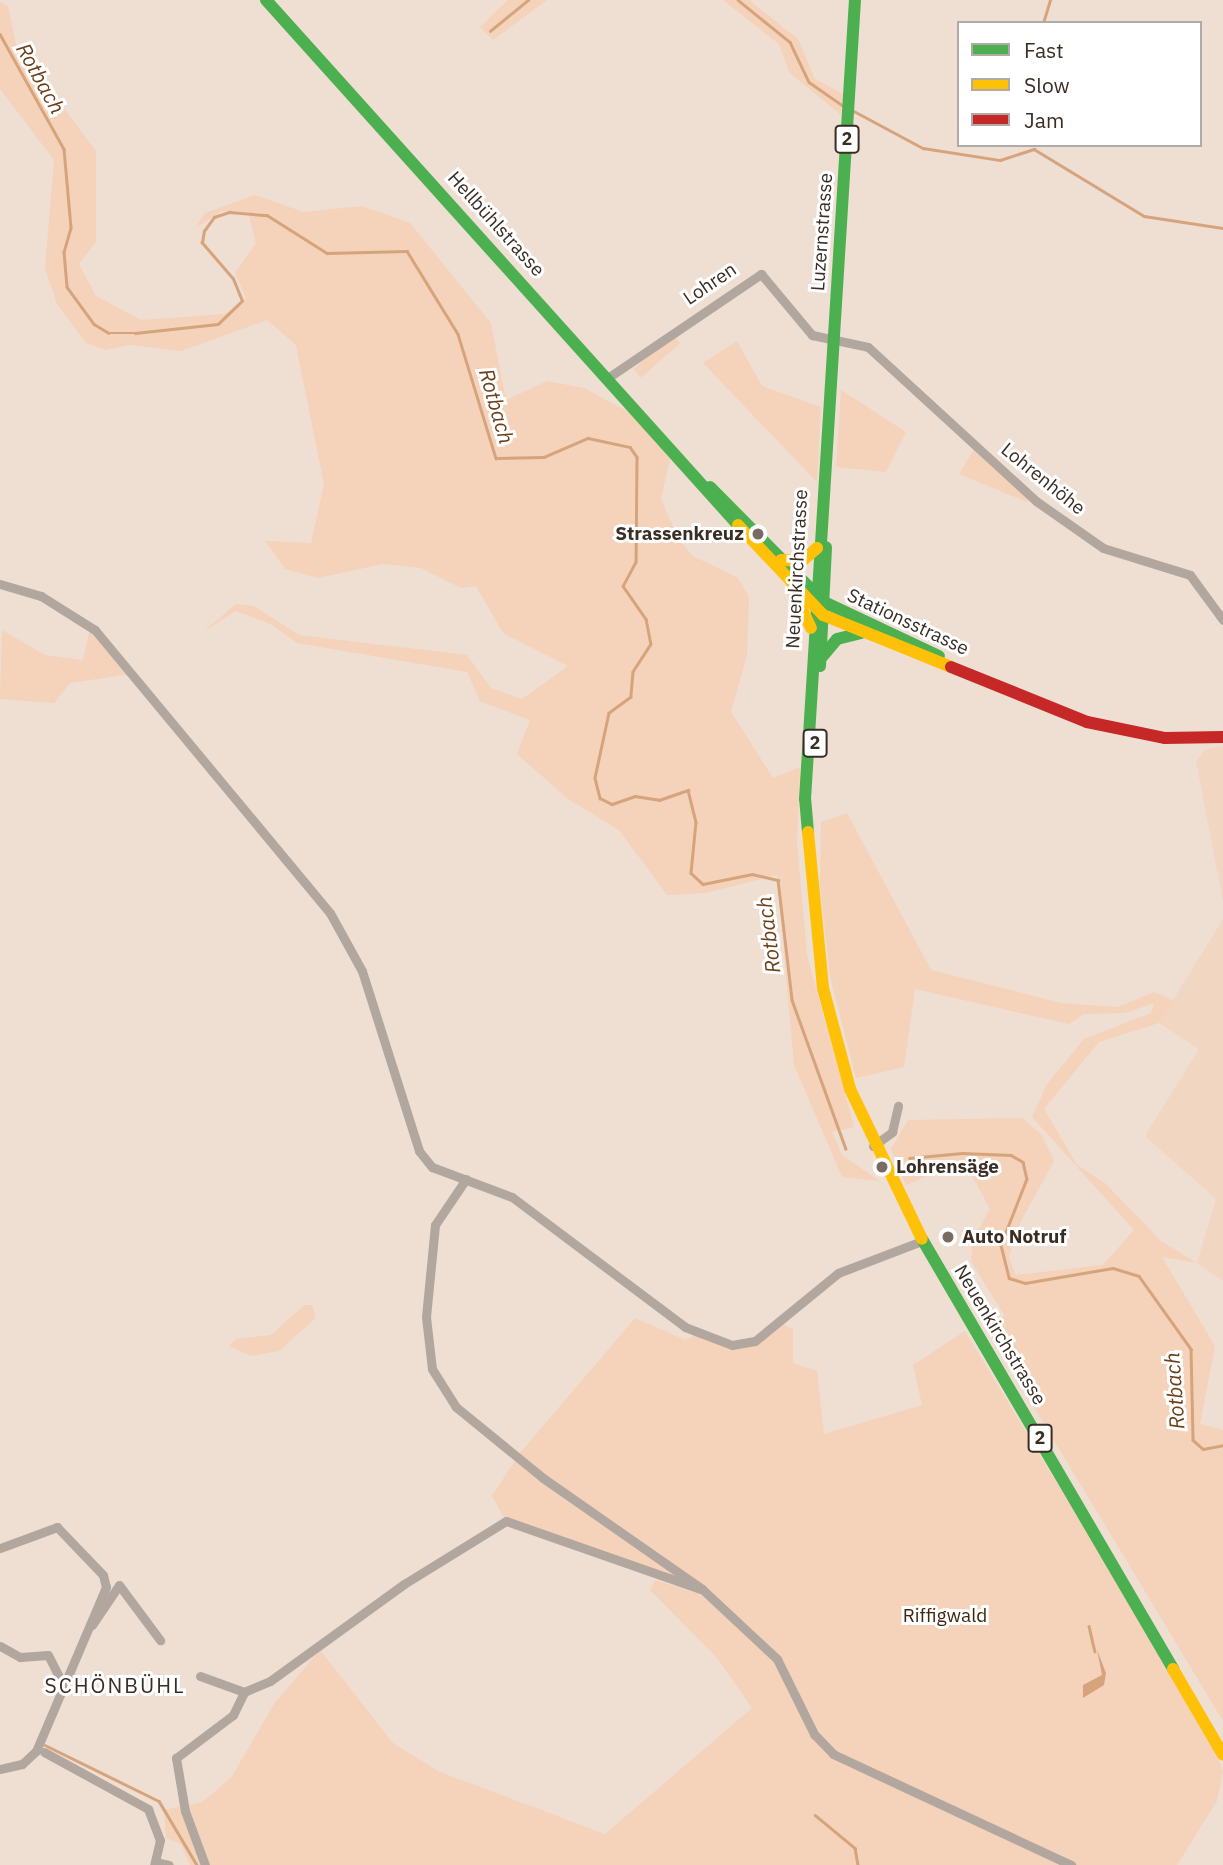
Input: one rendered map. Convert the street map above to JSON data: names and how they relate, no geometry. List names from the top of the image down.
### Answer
{
  "streets": {
    "main road": [
      "2",
      "Hellbühlstrasse",
      "Luzernstrasse",
      "Neuenkirchstrasse",
      "Stationsstrasse"
    ],
    "street": ["Lohren", "Lohrenhöhe"]
  },
  "crossings": [
    ["Hellbühlstrasse", "Lohren"],
    ["Hellbühlstrasse", "Neuenkirchstrasse"],
    ["Hellbühlstrasse", "Stationsstrasse"],
    ["Luzernstrasse", "Neuenkirchstrasse"],
    ["Lohren", "Lohrenhöhe"],
    ["Neuenkirchstrasse", "Stationsstrasse"]
  ],
  "districts": ["SCHÖNBÜHL"],
  "water": ["Rotbach"],
  "parks": ["Riffigwald"],
  "places": ["Strassenkreuz", "Lohrensäge", "Auto Notruf"],
  "legend": ["Fast", "Slow", "Jam"]
}
